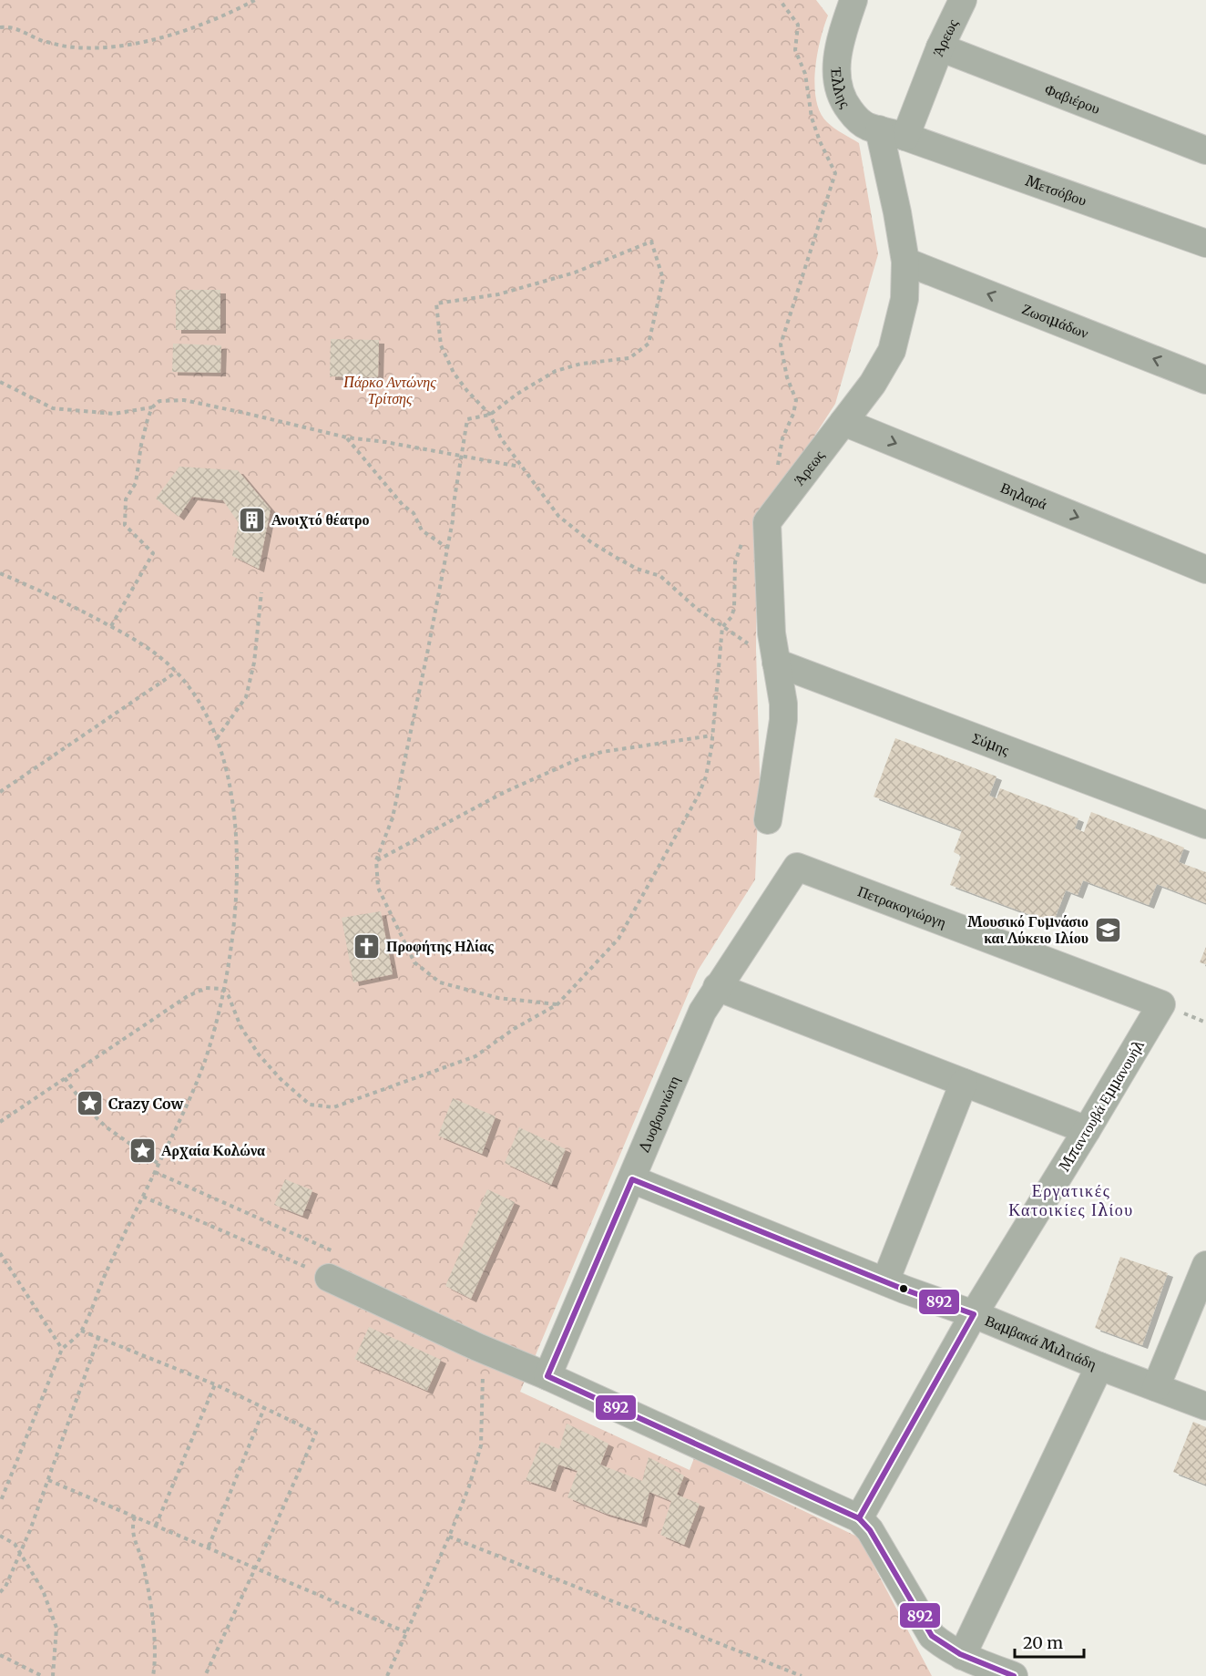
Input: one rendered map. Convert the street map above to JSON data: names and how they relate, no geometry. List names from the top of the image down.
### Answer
{
  "streets": {
    "street": [
      "Άρεως",
      "Έλλης",
      "Φαβιέρου",
      "Μετσόβου",
      "Ζωσιμάδων",
      "Βηλαρά",
      "Σύμης",
      "Πετρακογιώργη",
      "Μπαντουβά Εμμανουήλ",
      "Δυοβουνιώτη",
      "Βαμβακά Μιλτιάδη"
    ]
  },
  "crossings": [
    ["Άρεως", "Έλλης"],
    ["Άρεως", "Φαβιέρου"],
    ["Άρεως", "Μετσόβου"],
    ["Άρεως", "Ζωσιμάδων"],
    ["Άρεως", "Βηλαρά"],
    ["Άρεως", "Σύμης"],
    ["Έλλης", "Μετσόβου"],
    ["Πετρακογιώργη", "Μπαντουβά Εμμανουήλ"],
    ["Πετρακογιώργη", "Δυοβουνιώτη"],
    ["Μπαντουβά Εμμανουήλ", "Βαμβακά Μιλτιάδη"],
    ["Δυοβουνιώτη", "Βαμβακά Μιλτιάδη"]
  ],
  "one_way": ["Ζωσιμάδων", "Βηλαρά"],
  "districts": ["Εργατικές Κατοικίες Ιλίου"],
  "parks": ["Πάρκο Αντώνης Τρίτσης"],
  "places": {
    "building": ["Ανοιχτό θέατρο"],
    "school or university": ["Μουσικό Γυμνάσιο και Λύκειο Ιλίου"],
    "church": ["Προφήτης Ηλίας"],
    "place": ["Crazy Cow", "Αρχαία Κολώνα"]
  },
  "lines": ["transit line 892"],
  "scale_bar": "20 m"
}
